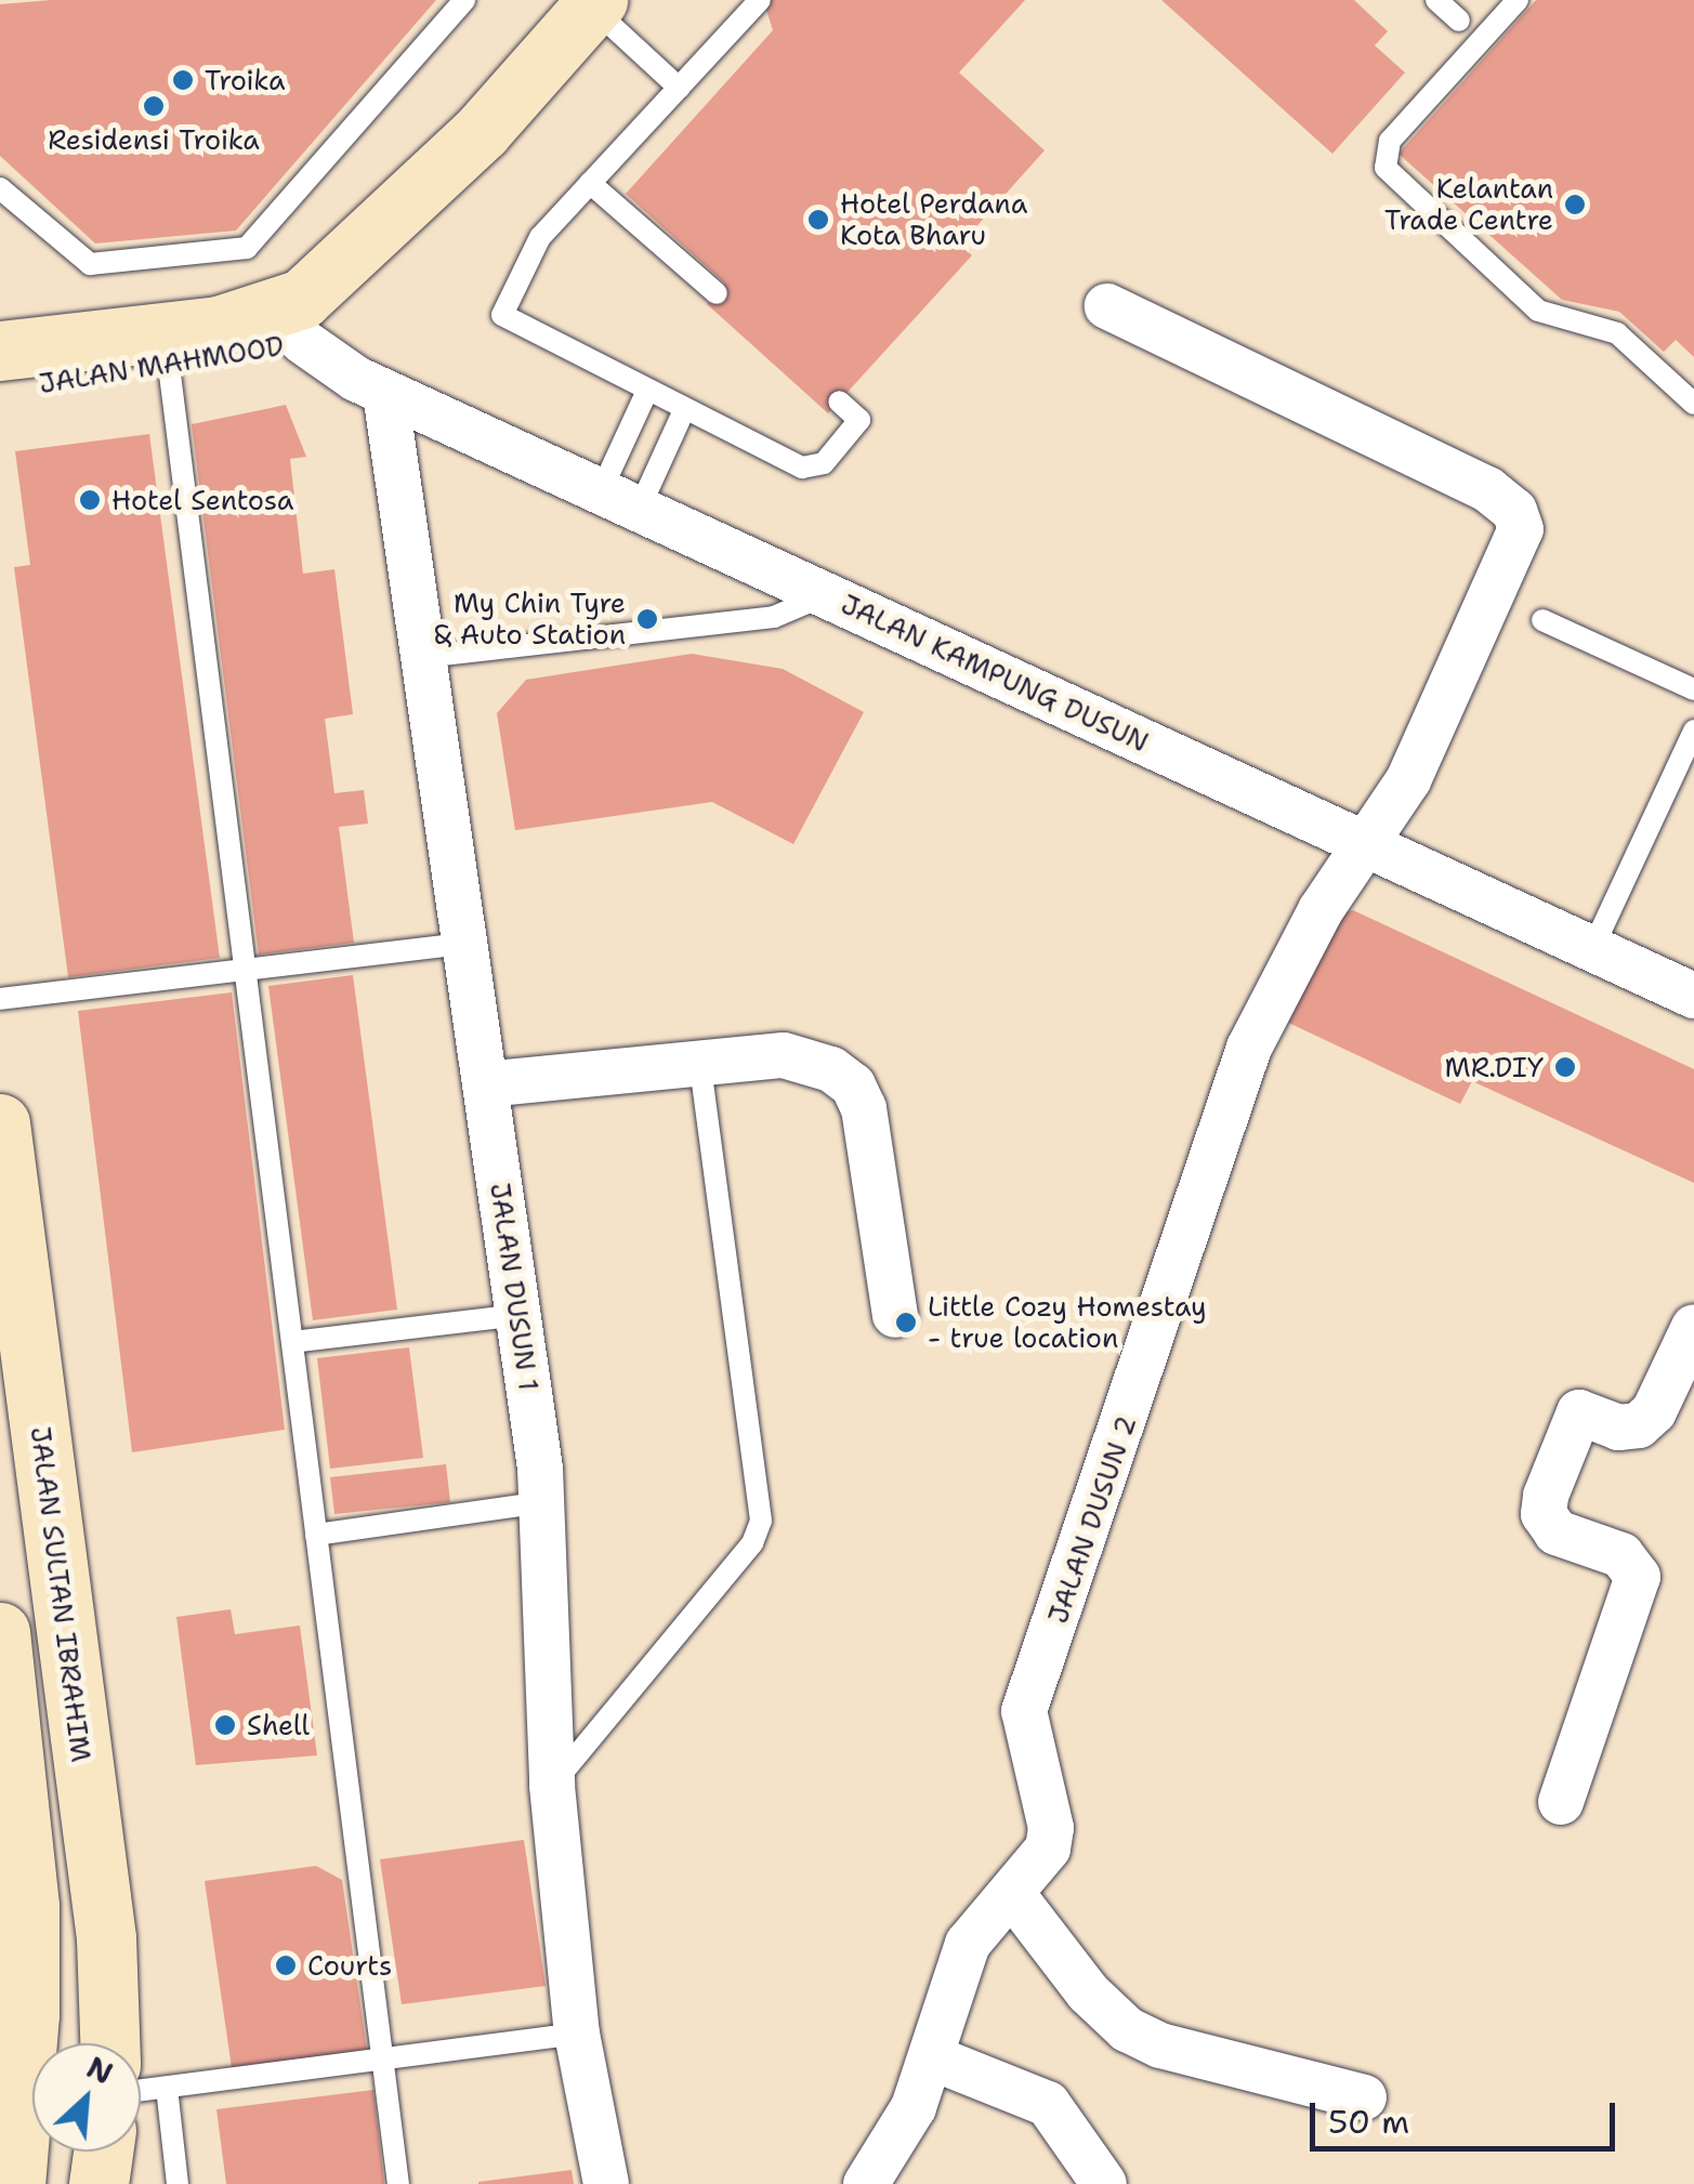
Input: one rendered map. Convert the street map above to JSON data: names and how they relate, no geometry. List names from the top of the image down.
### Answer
{
  "streets": {
    "main road": ["JALAN MAHMOOD", "JALAN SULTAN IBRAHIM"],
    "street": ["JALAN KAMPUNG DUSUN", "JALAN DUSUN 1", "JALAN DUSUN 2"]
  },
  "crossings": [
    ["JALAN MAHMOOD", "JALAN KAMPUNG DUSUN"],
    ["JALAN KAMPUNG DUSUN", "JALAN DUSUN 1"],
    ["JALAN KAMPUNG DUSUN", "JALAN DUSUN 2"]
  ],
  "places": [
    "Troika",
    "Residensi Troika",
    "Kelantan Trade Centre",
    "Hotel Perdana Kota Bharu",
    "Hotel Sentosa",
    "My Chin Tyre & Auto Station",
    "MR.DIY",
    "Little Cozy Homestay - true location",
    "Shell",
    "Courts"
  ],
  "scale_bar": "50 m",
  "north": "top right"
}
